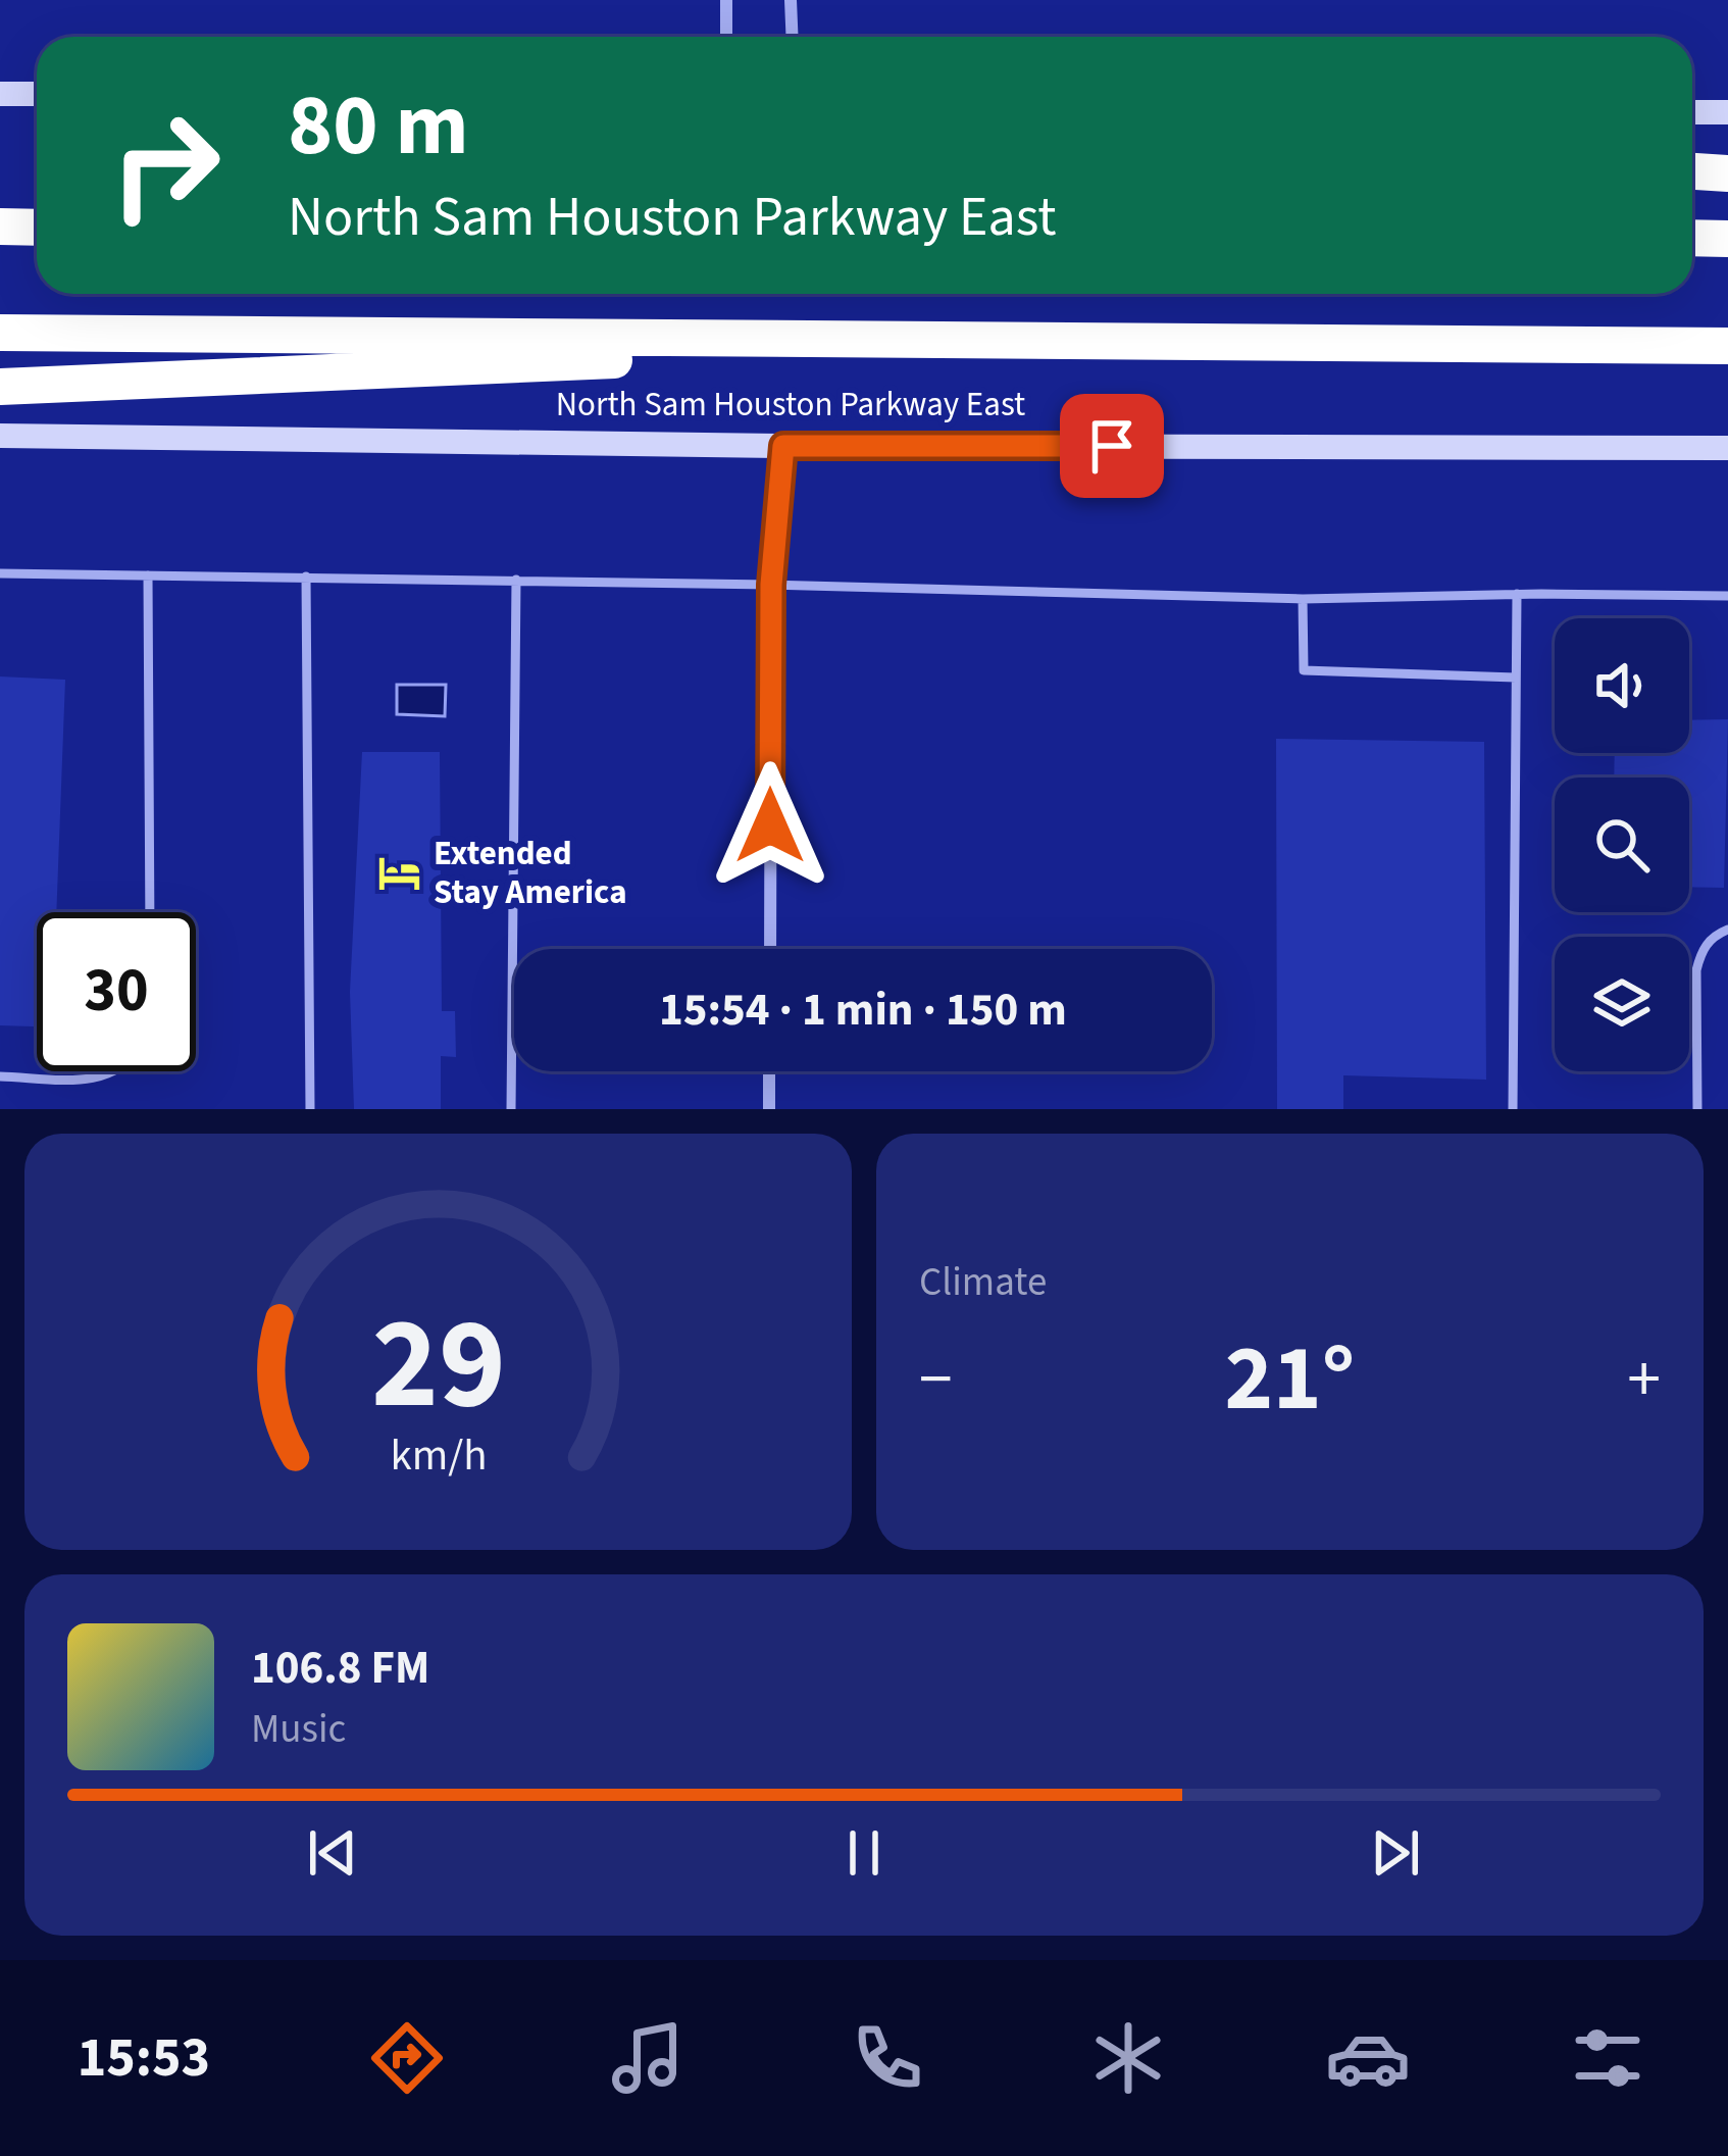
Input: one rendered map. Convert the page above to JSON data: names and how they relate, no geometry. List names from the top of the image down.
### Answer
{
  "streets": {
    "highway": ["North Sam Houston Parkway East"]
  },
  "places": {
    "hotel": ["Extended Stay America"]
  },
  "page": {
    "turn": ["80 m", "North Sam Houston Parkway East"],
    "limit": "30",
    "trip": "15:54 · 1 min · 150 m",
    "tile": "Climate",
    "heat": ["−", "21°", "+"],
    "song": ["106.8 FM", "Music"],
    "tabs": "15:53",
    "gauge": ["29", "km/h"]
  }
}
